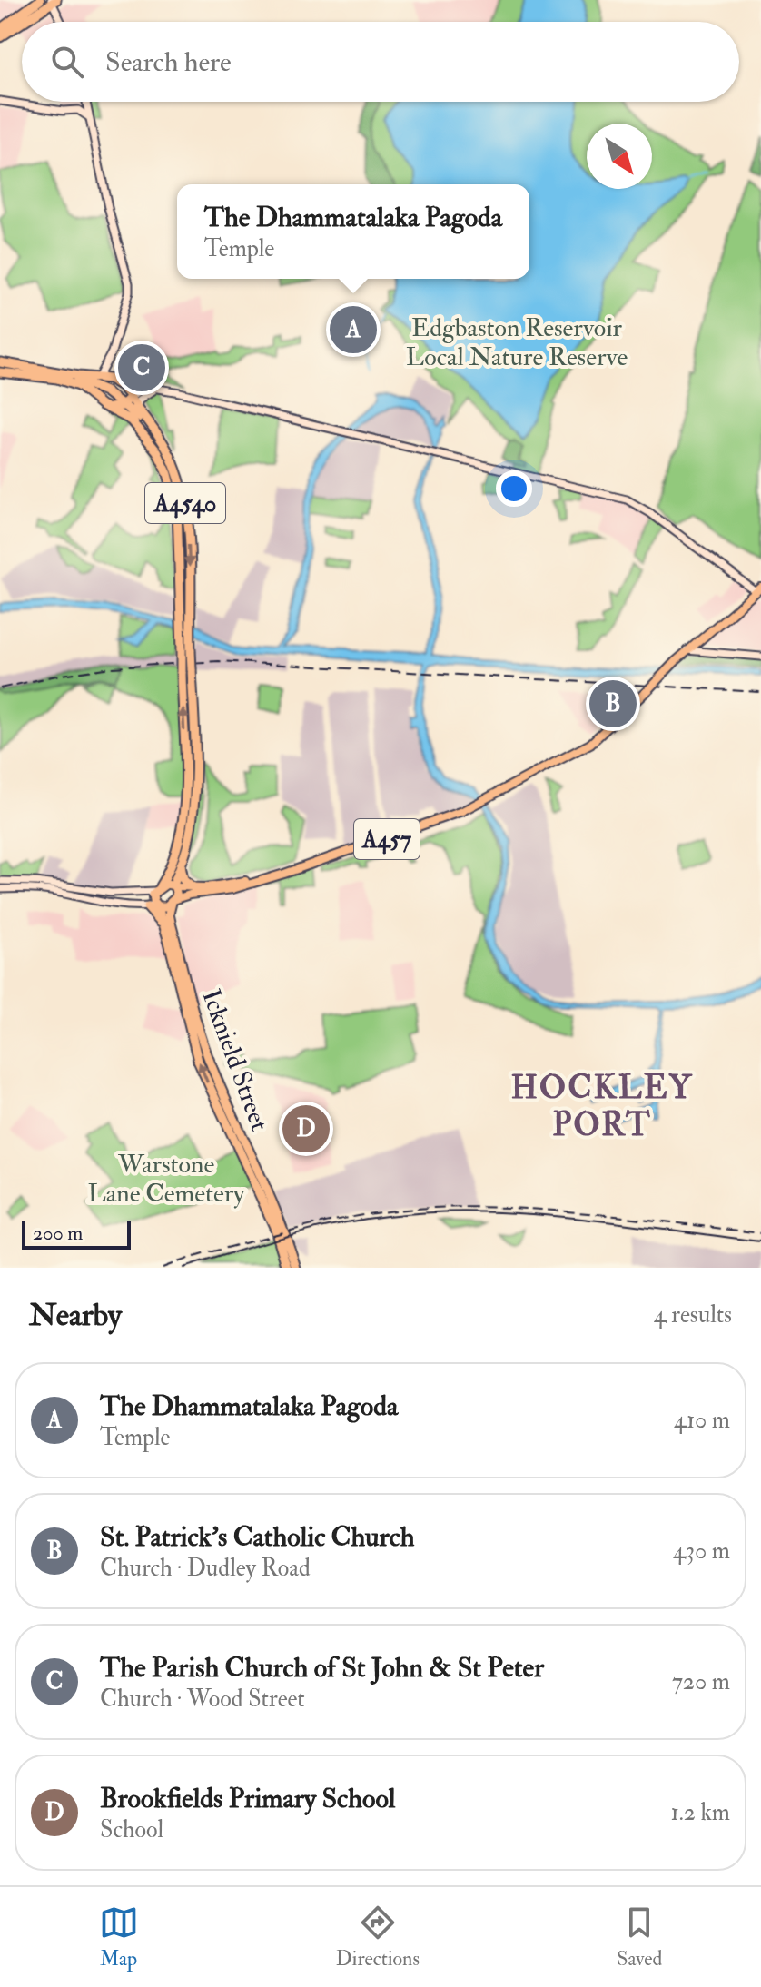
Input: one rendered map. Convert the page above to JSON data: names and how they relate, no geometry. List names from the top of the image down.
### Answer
{
  "streets": {
    "highway": ["A4540", "Icknield Street"],
    "main road": ["A457"]
  },
  "crossings": [
    ["A4540", "A457"],
    ["A4540", "Icknield Street"],
    ["A457", "Icknield Street"]
  ],
  "districts": ["HOCKLEY PORT"],
  "parks": ["Edgbaston Reservoir Local Nature Reserve", "Warstone Lane Cemetery"],
  "scale_bar": "200 m",
  "north": "bottom right",
  "page": {
    "search": "Search here",
    "popup": ["The Dhammatalaka Pagoda", "Temple"],
    "pins": [
      "A",
      "C",
      "B",
      "D"
    ],
    "scale": "200 m",
    "heading": ["Nearby", "4 results"],
    "list": [
      {
        "mark": "A",
        "name": "The Dhammatalaka Pagoda",
        "note": "Temple",
        "value": "410 m"
      },
      {
        "mark": "B",
        "name": "St. Patrick's Catholic Church",
        "note": "Church · Dudley Road",
        "value": "430 m"
      },
      {
        "mark": "C",
        "name": "The Parish Church of St John & St Peter",
        "note": "Church · Wood Street",
        "value": "720 m"
      },
      {
        "mark": "D",
        "name": "Brookfields Primary School",
        "note": "School",
        "value": "1.2 km"
      }
    ],
    "nav": ["Map", "Directions", "Saved"]
  }
}
